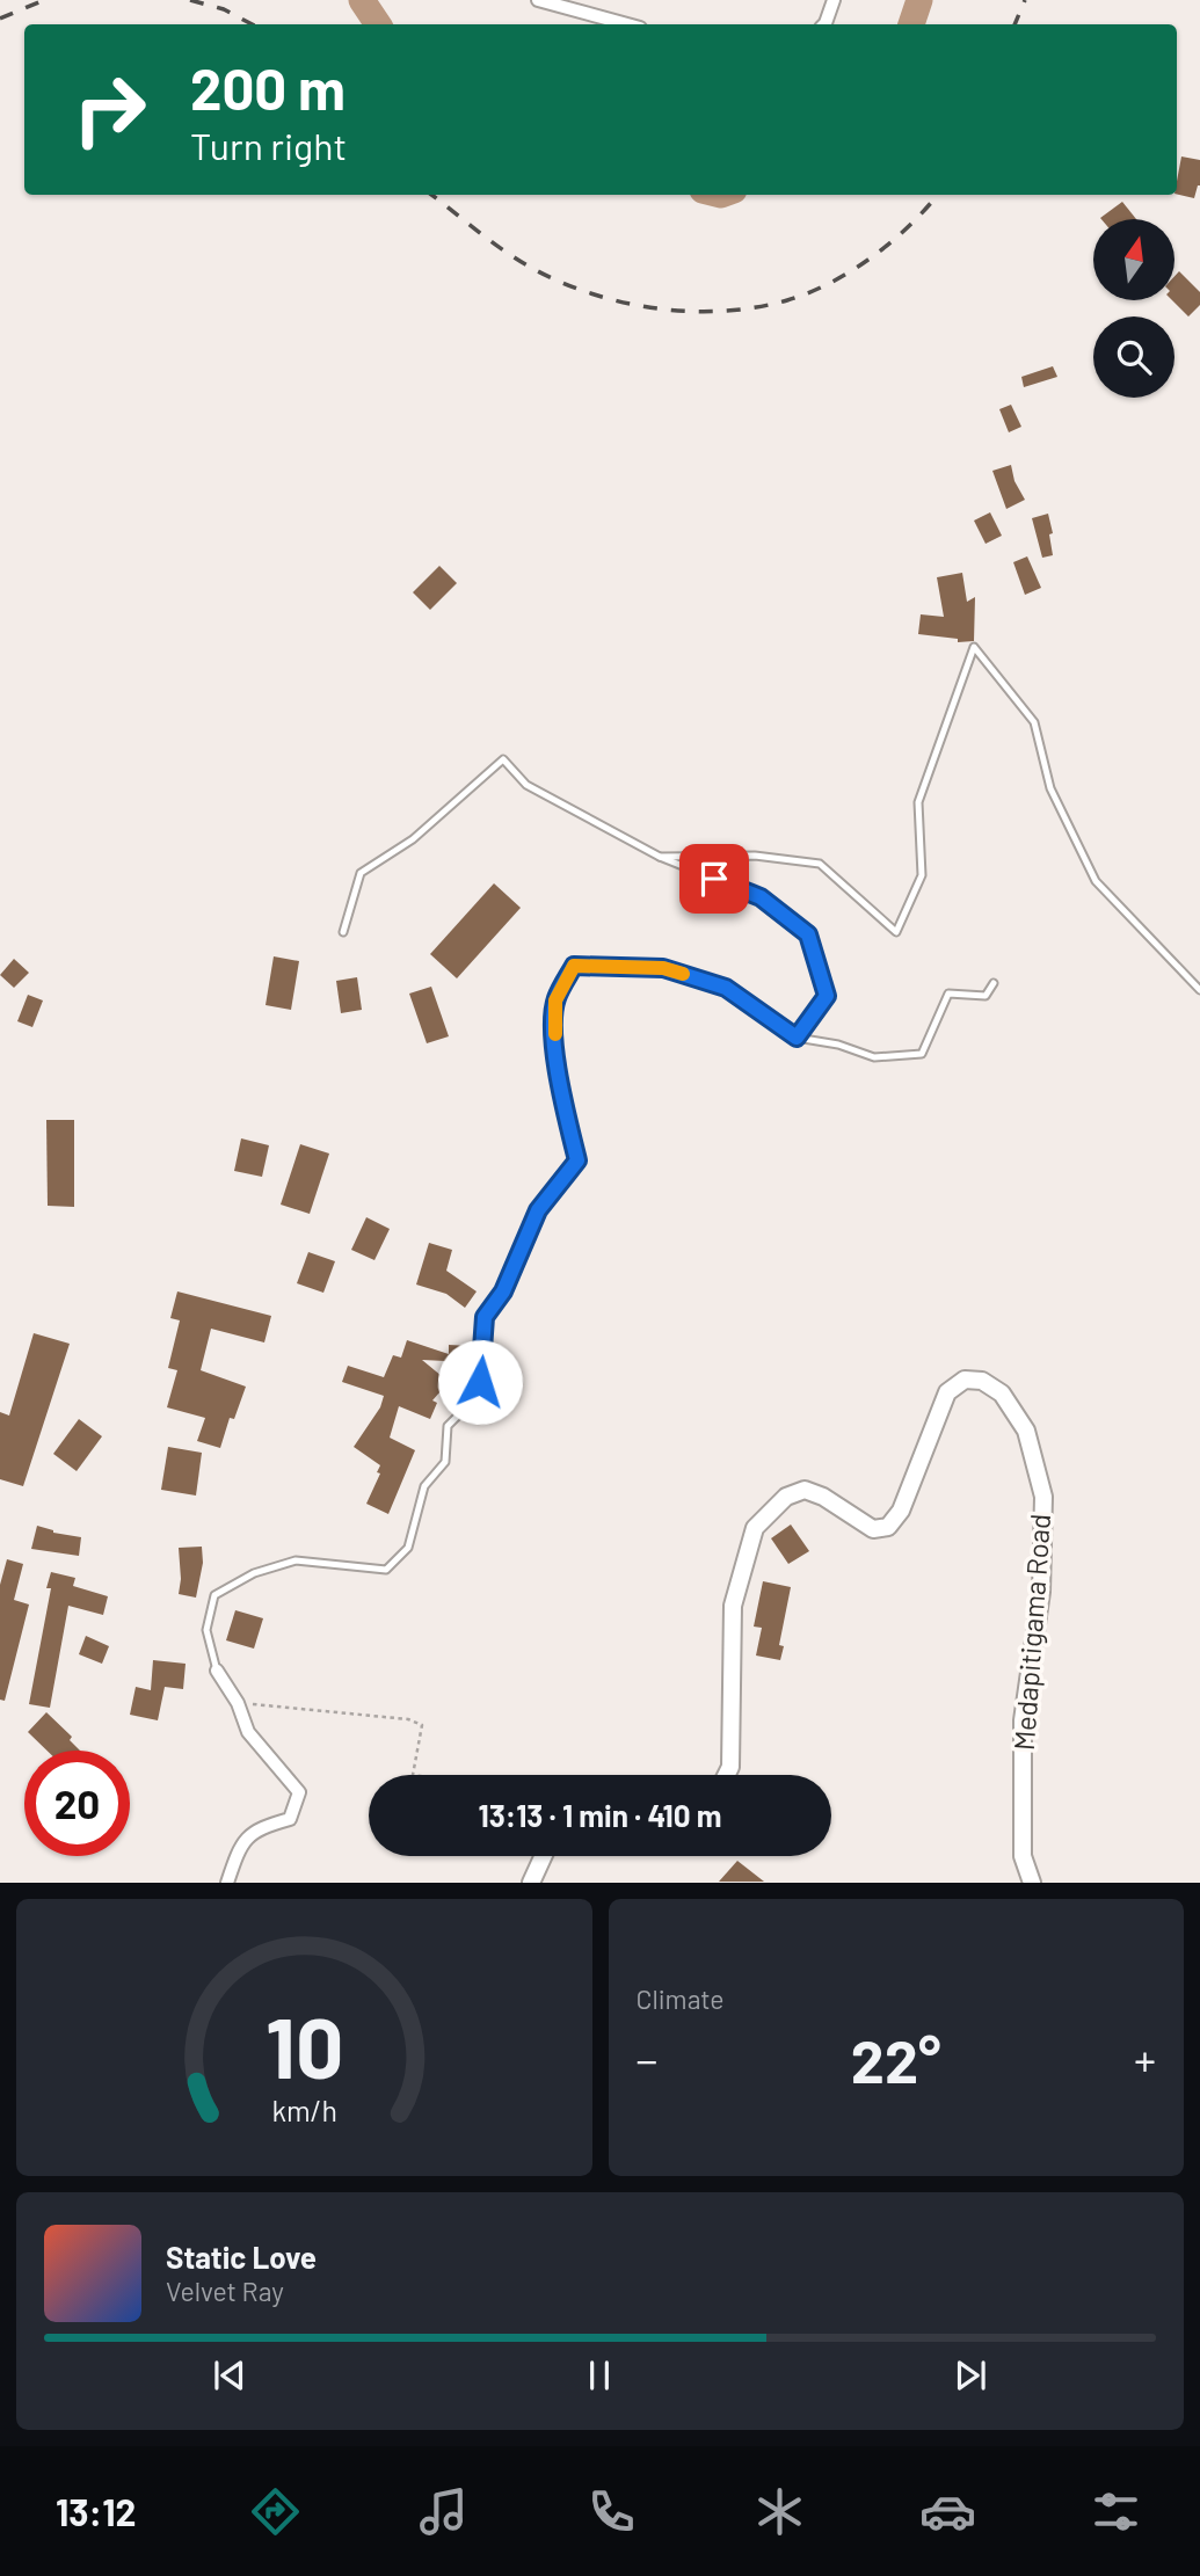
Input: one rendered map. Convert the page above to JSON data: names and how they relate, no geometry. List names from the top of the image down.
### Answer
{
  "streets": {
    "street": ["Medapitigama Road"]
  },
  "north": "top",
  "page": {
    "turn": ["200 m", "Turn right"],
    "limit": "20",
    "trip": "13:13 · 1 min · 410 m",
    "tile": "Climate",
    "heat": ["−", "22°", "+"],
    "song": ["Static Love", "Velvet Ray"],
    "tabs": "13:12",
    "gauge": ["10", "km/h"]
  }
}
